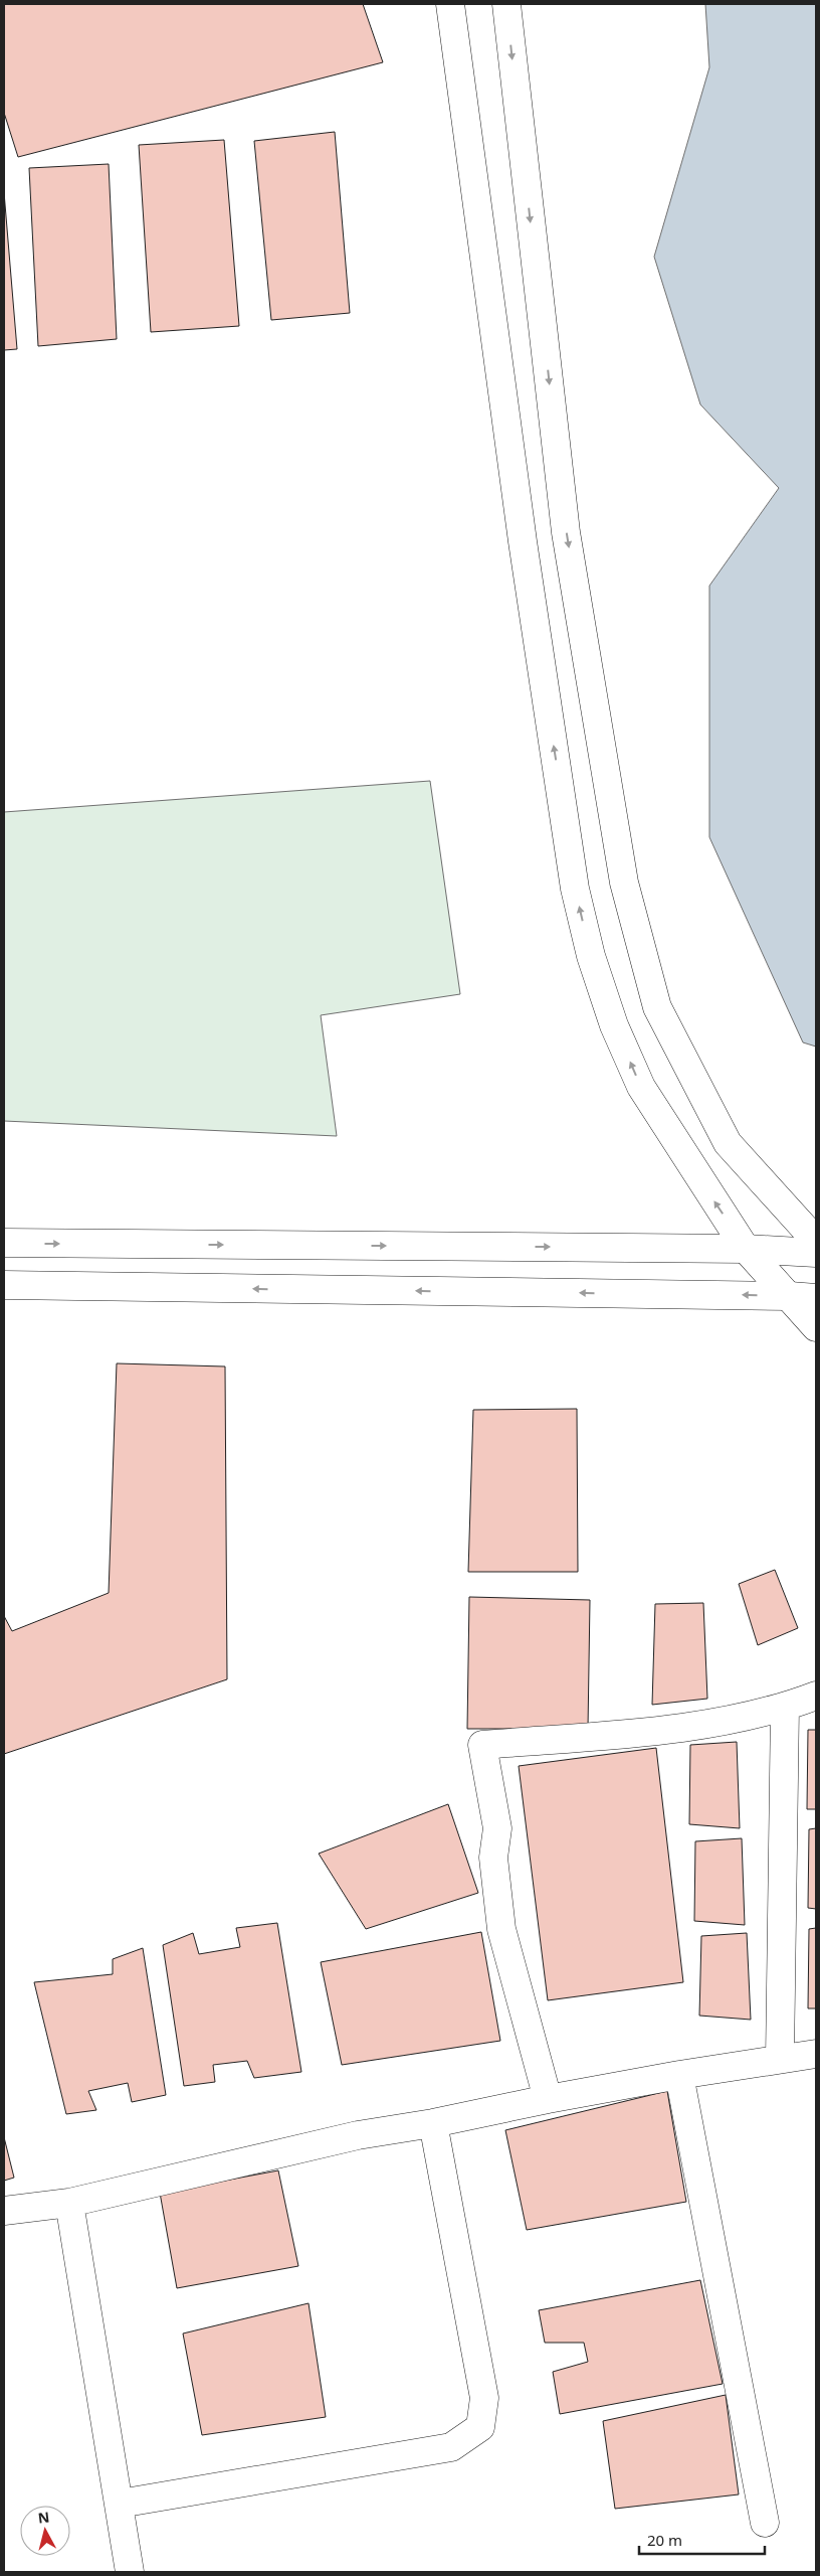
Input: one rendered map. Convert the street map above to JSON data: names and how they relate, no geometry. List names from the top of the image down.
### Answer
{
  "scale_bar": "20 m",
  "north": "top"
}
